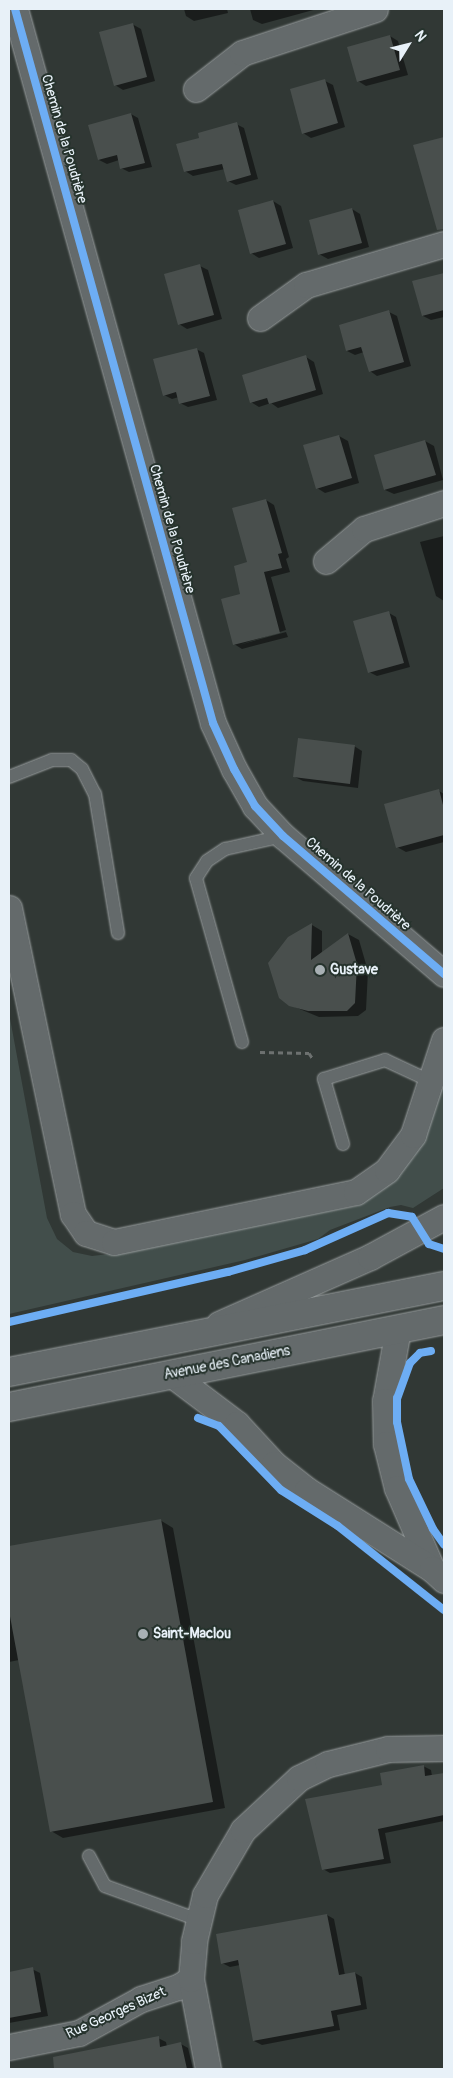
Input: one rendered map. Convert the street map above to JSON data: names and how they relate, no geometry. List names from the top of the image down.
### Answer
{
  "streets": {
    "main road": ["Avenue des Canadiens"],
    "street": ["Chemin de la Poudrière", "Rue Georges Bizet"]
  },
  "places": ["Gustave", "Saint-Maclou"],
  "north": "top right"
}
